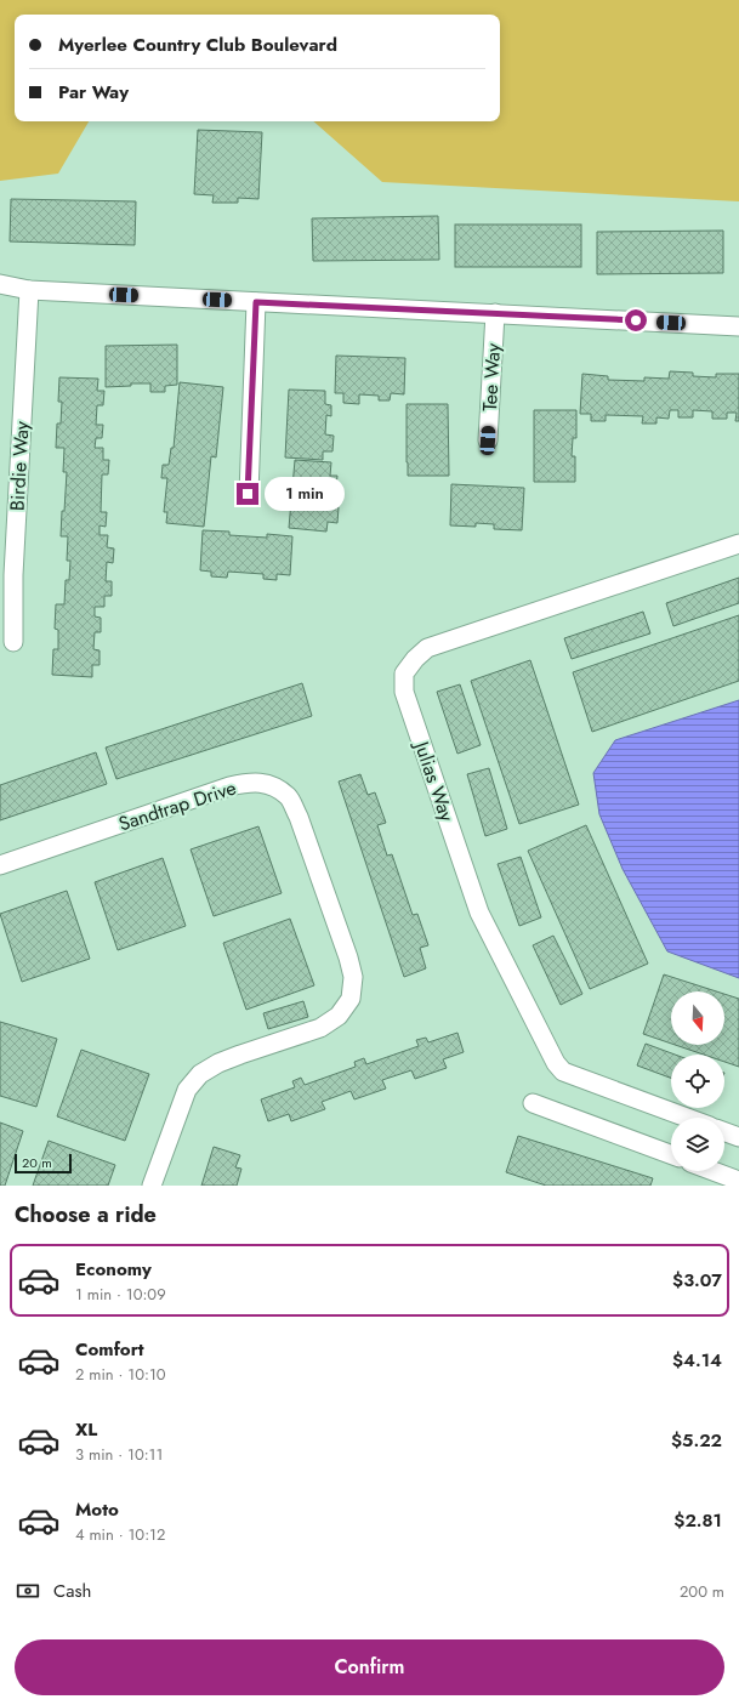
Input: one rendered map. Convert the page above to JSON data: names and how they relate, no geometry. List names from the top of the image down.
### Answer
{
  "streets": {
    "street": [
      "Tee Way",
      "Birdie Way",
      "Julias Way",
      "Sandtrap Drive"
    ]
  },
  "scale_bar": "20 m",
  "north": "bottom",
  "page": {
    "banner": ["Myerlee Country Club Boulevard", "Par Way"],
    "bubble": "1 min",
    "scale": "20 m",
    "heading": "Choose a ride",
    "list": [
      {
        "name": "Economy",
        "note": "1 min · 10:09",
        "value": "$3.07"
      },
      {
        "name": "Comfort",
        "note": "2 min · 10:10",
        "value": "$4.14"
      },
      {
        "name": "XL",
        "note": "3 min · 10:11",
        "value": "$5.22"
      },
      {
        "name": "Moto",
        "note": "4 min · 10:12",
        "value": "$2.81"
      }
    ],
    "pay": ["Cash", "200 m"],
    "buttons": "Confirm"
  }
}
